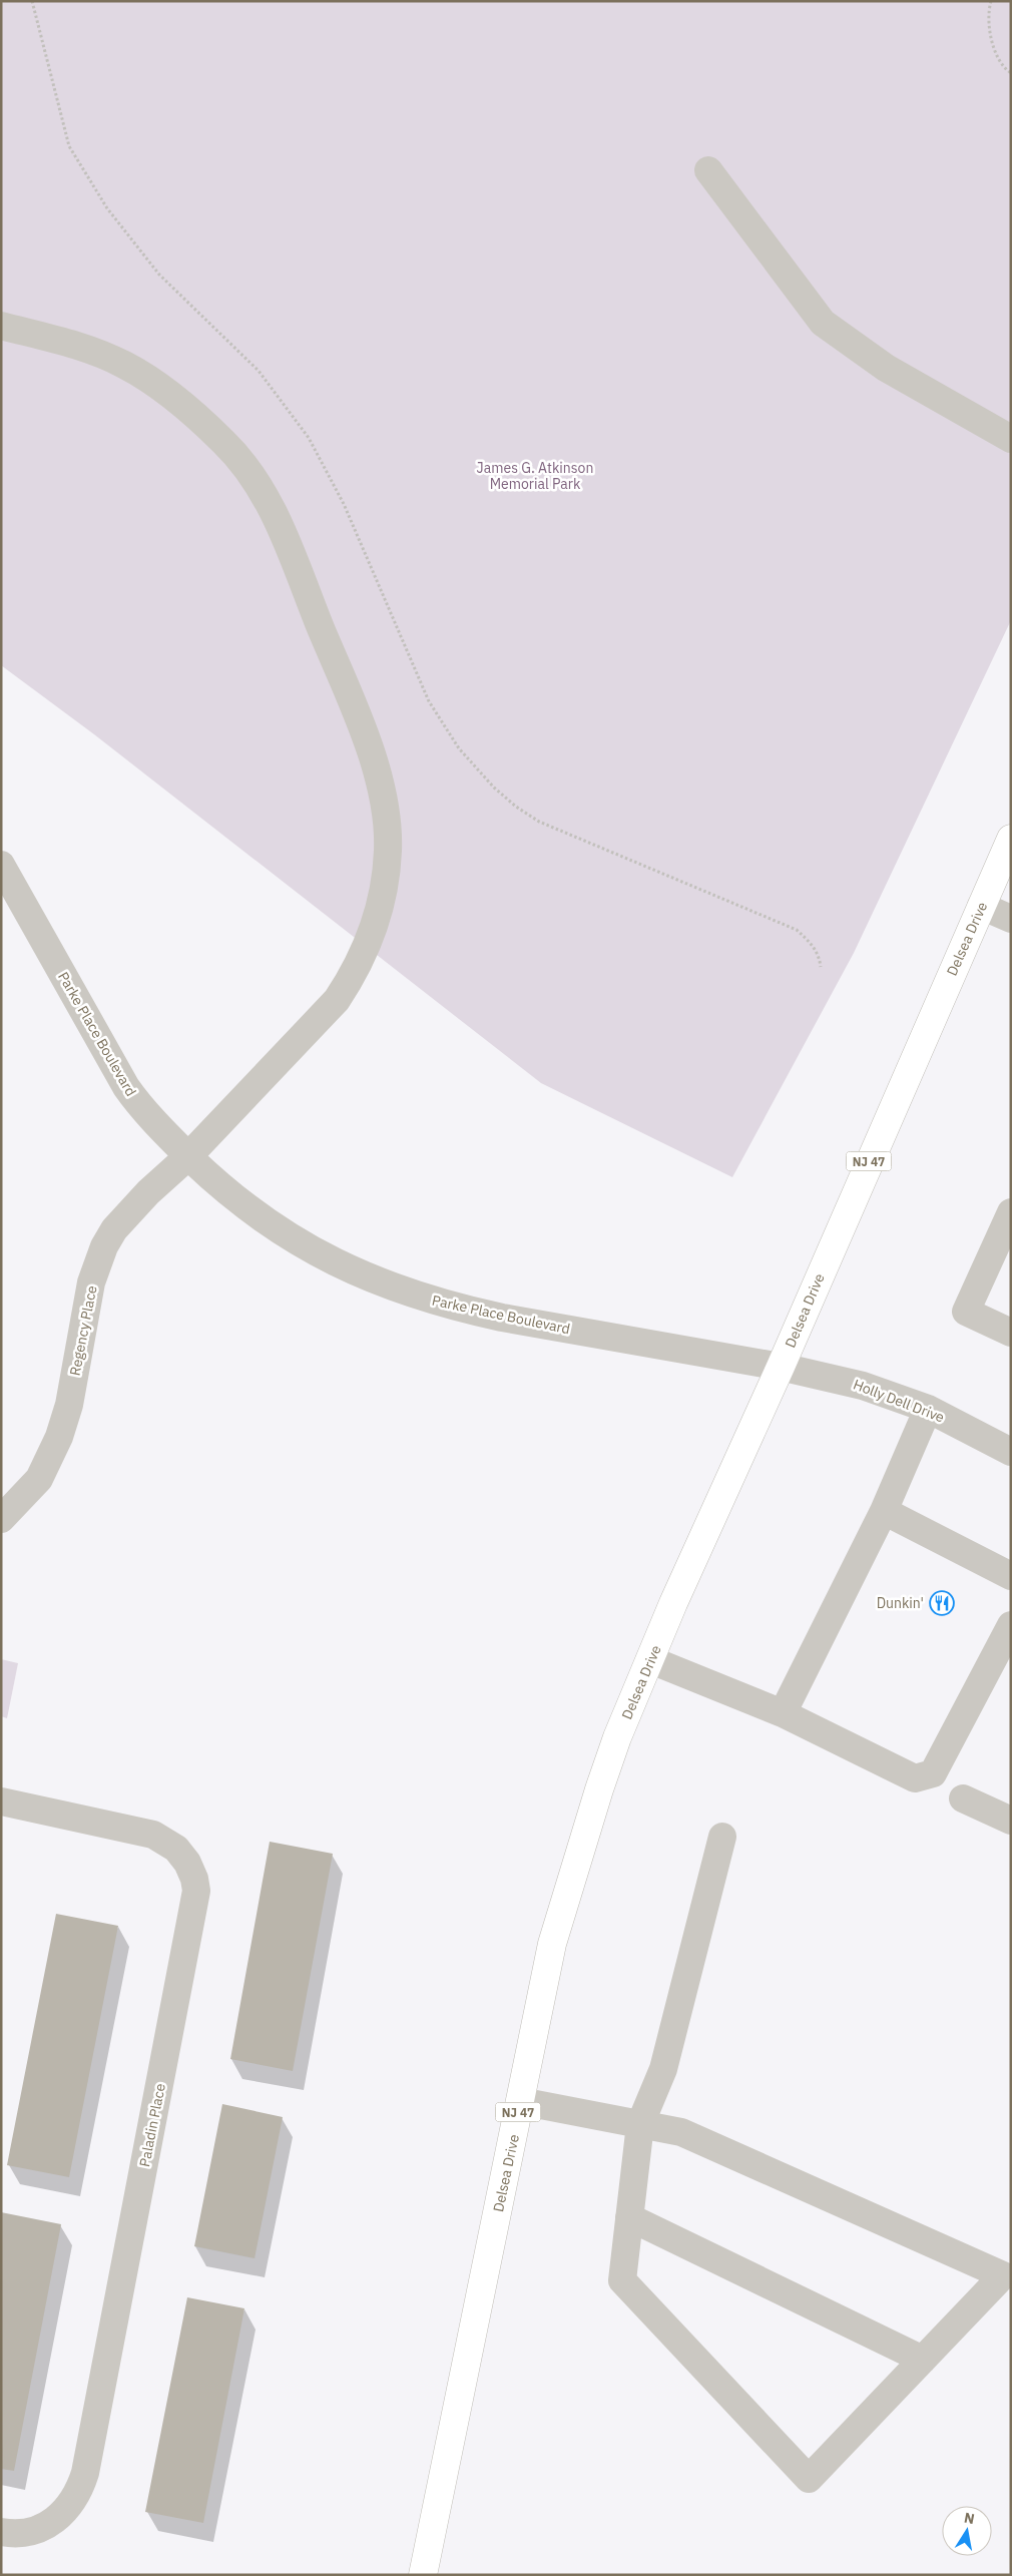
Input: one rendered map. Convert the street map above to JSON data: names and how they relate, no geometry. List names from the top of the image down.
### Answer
{
  "streets": {
    "main road": ["Delsea Drive", "NJ 47"],
    "street": [
      "Parke Place Boulevard",
      "Regency Place",
      "Holly Dell Drive",
      "Paladin Place"
    ]
  },
  "crossings": [
    ["Delsea Drive", "Parke Place Boulevard"],
    ["Delsea Drive", "Holly Dell Drive"],
    ["Parke Place Boulevard", "Regency Place"],
    ["Parke Place Boulevard", "Holly Dell Drive"]
  ],
  "parks": ["James G. Atkinson Memorial Park"],
  "places": {
    "restaurant": ["Dunkin'"]
  },
  "north": "top"
}
